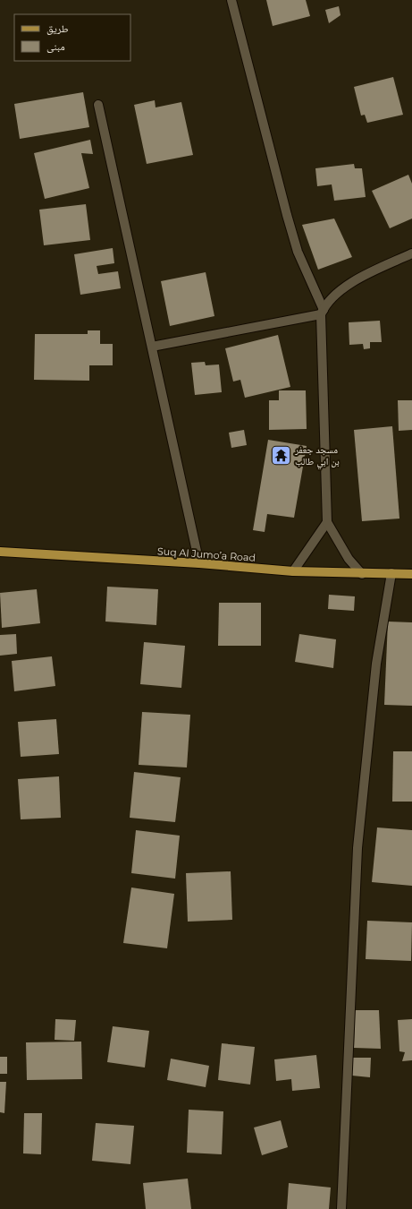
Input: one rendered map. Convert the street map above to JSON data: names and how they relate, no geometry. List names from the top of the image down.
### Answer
{
  "streets": {
    "main road": ["Suq Al Jumo’a Road"]
  },
  "places": {
    "temple": ["مسجد جعفر بن ابي طالب"]
  },
  "legend": ["طريق", "مبنى"]
}
